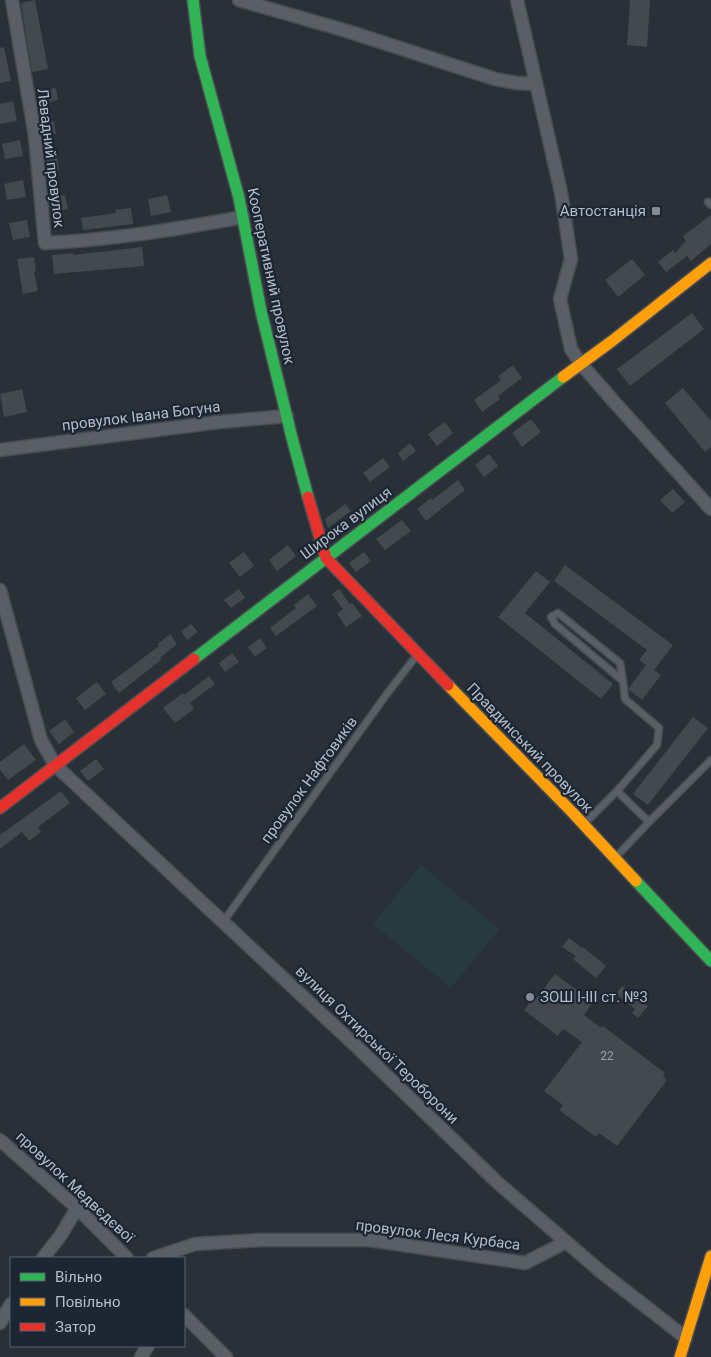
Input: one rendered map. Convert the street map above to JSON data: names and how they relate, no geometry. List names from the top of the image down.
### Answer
{
  "streets": {
    "street": [
      "Левадний провулок",
      "Кооперативний провулок",
      "провулок Івана Богуна",
      "Широка вулиця",
      "Правдинський провулок",
      "вулиця Охтирської Тероборони",
      "провулок Медвєдєвої",
      "провулок Леся Курбаса"
    ],
    "lane": ["провулок Нафтовиків"]
  },
  "crossings": [
    ["Левадний провулок", "Кооперативний провулок"],
    ["Кооперативний провулок", "провулок Івана Богуна"],
    ["Кооперативний провулок", "Широка вулиця"],
    ["Кооперативний провулок", "Правдинський провулок"],
    ["Широка вулиця", "Правдинський провулок"],
    ["Широка вулиця", "вулиця Охтирської Тероборони"],
    ["Правдинський провулок", "провулок Нафтовиків"],
    ["провулок Нафтовиків", "вулиця Охтирської Тероборони"],
    ["вулиця Охтирської Тероборони", "провулок Леся Курбаса"]
  ],
  "places": {
    "transit": ["Автостанція"],
    "other": ["ЗОШ І-ІІІ ст. №3"]
  },
  "house_numbers": ["22"],
  "legend": ["Вільно", "Повільно", "Затор"]
}
